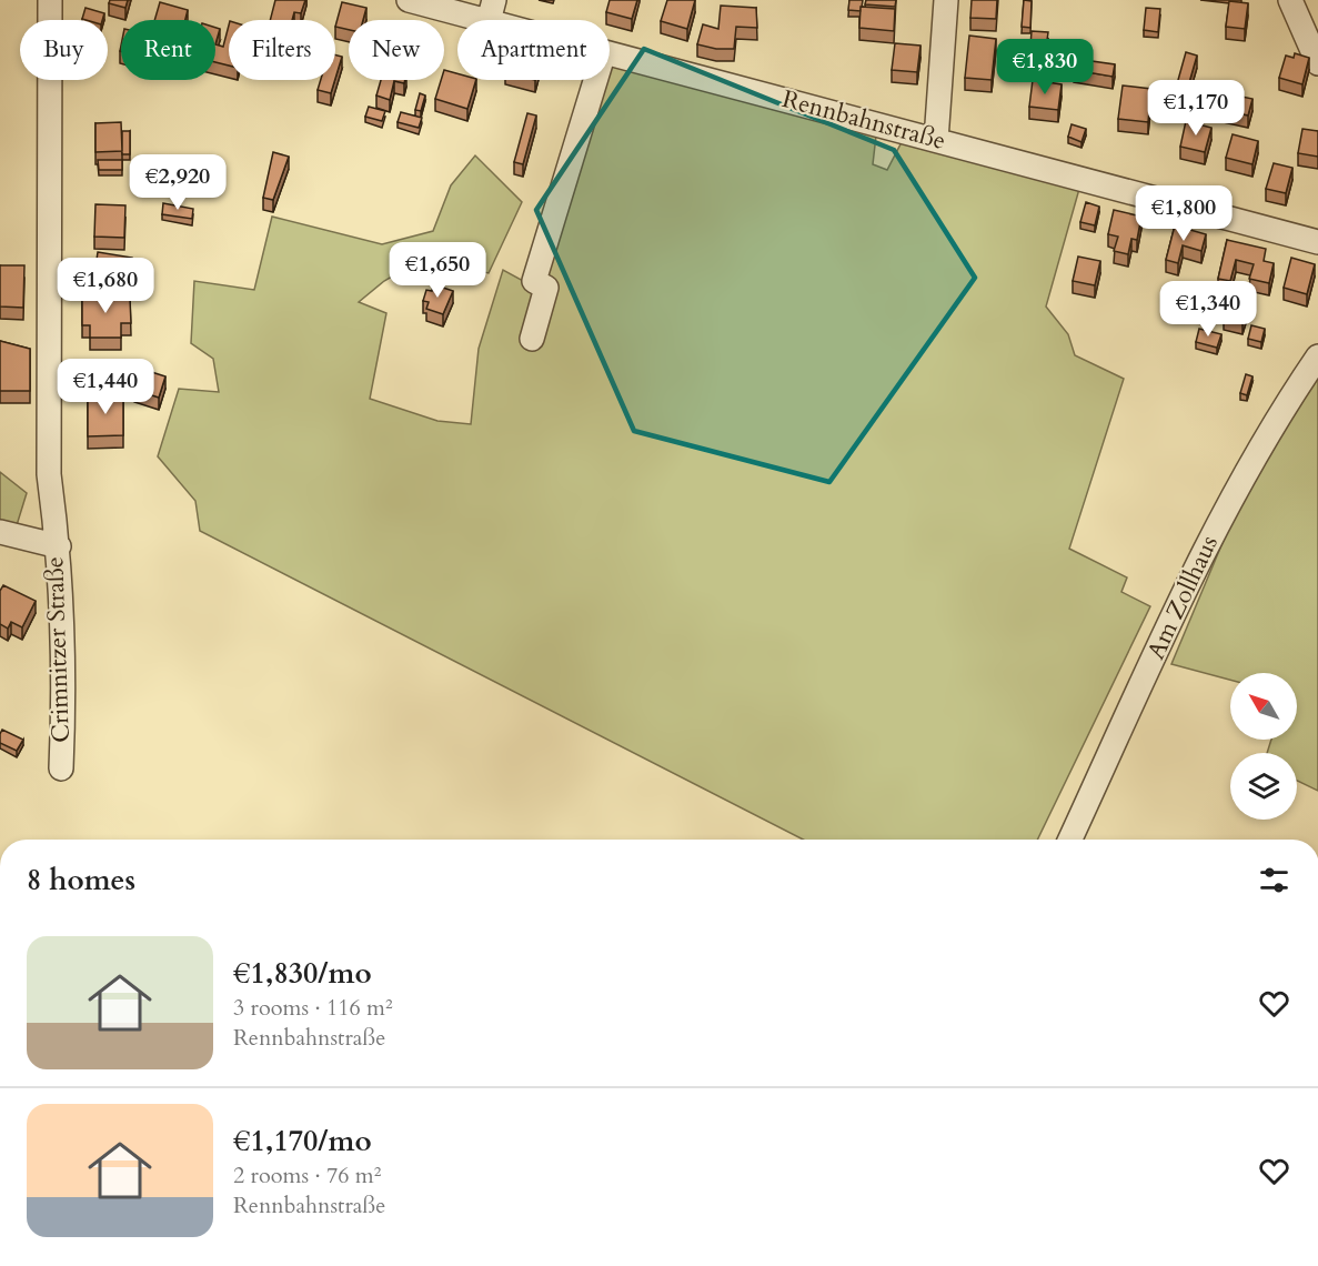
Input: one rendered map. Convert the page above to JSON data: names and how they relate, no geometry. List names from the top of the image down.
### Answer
{
  "streets": {
    "street": ["Rennbahnstraße", "Am Zollhaus", "Crimnitzer Straße"]
  },
  "north": "top left",
  "page": {
    "chip": [
      "Buy",
      "Rent",
      "Filters",
      "New",
      "Apartment"
    ],
    "price": [
      "€1,830",
      "€1,170",
      "€2,920",
      "€1,800",
      "€1,650",
      "€1,680",
      "€1,340",
      "€1,440"
    ],
    "heading": "8 homes",
    "list": [
      {
        "name": "€1,830/mo",
        "note": "3 rooms · 116 m² · Rennbahnstraße"
      },
      {
        "name": "€1,170/mo",
        "note": "2 rooms · 76 m² · Rennbahnstraße"
      }
    ]
  }
}
